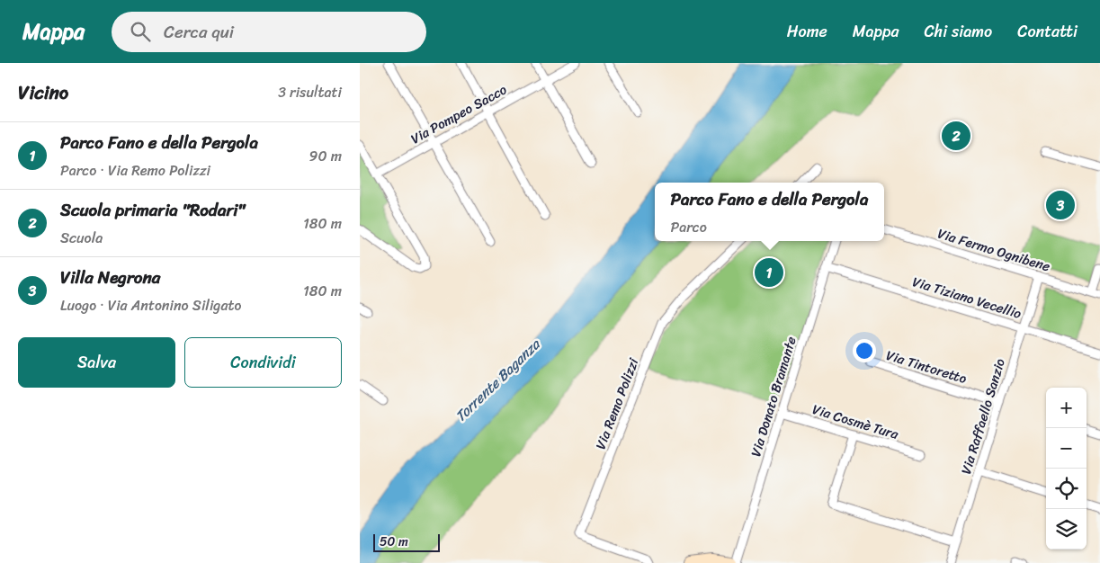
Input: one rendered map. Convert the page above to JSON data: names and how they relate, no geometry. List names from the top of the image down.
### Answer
{
  "streets": {
    "street": [
      "Via Pompeo Sacco",
      "Via Fermo Ognibene",
      "Via Tiziano Vecellio",
      "Via Tintoretto",
      "Via Donato Bramante",
      "Via Remo Polizzi",
      "Via Raffaello Sanzio",
      "Via Cosmè Tura"
    ]
  },
  "crossings": [
    ["Via Fermo Ognibene", "Via Raffaello Sanzio"],
    ["Via Tiziano Vecellio", "Via Donato Bramante"],
    ["Via Tiziano Vecellio", "Via Raffaello Sanzio"],
    ["Via Tintoretto", "Via Raffaello Sanzio"],
    ["Via Donato Bramante", "Via Cosmè Tura"]
  ],
  "water": ["Torrente Baganza"],
  "scale_bar": "50 m",
  "page": {
    "header": "Mappa",
    "search": "Cerca qui",
    "nav": [
      "Home",
      "Mappa",
      "Chi siamo",
      "Contatti"
    ],
    "heading": ["Vicino", "3 risultati"],
    "pins": ["2", "3", "1"],
    "list": [
      {
        "mark": "1",
        "name": "Parco Fano e della Pergola",
        "note": "Parco · Via Remo Polizzi",
        "value": "90 m"
      },
      {
        "mark": "2",
        "name": "Scuola primaria \"Rodari\"",
        "note": "Scuola",
        "value": "180 m"
      },
      {
        "mark": "3",
        "name": "Villa Negrona",
        "note": "Luogo · Via Antonino Siligato",
        "value": "180 m"
      }
    ],
    "popup": ["Parco Fano e della Pergola", "Parco"],
    "buttons": ["Salva", "Condividi"],
    "map_buttons": ["+", "−"],
    "scale": "50 m"
  }
}
